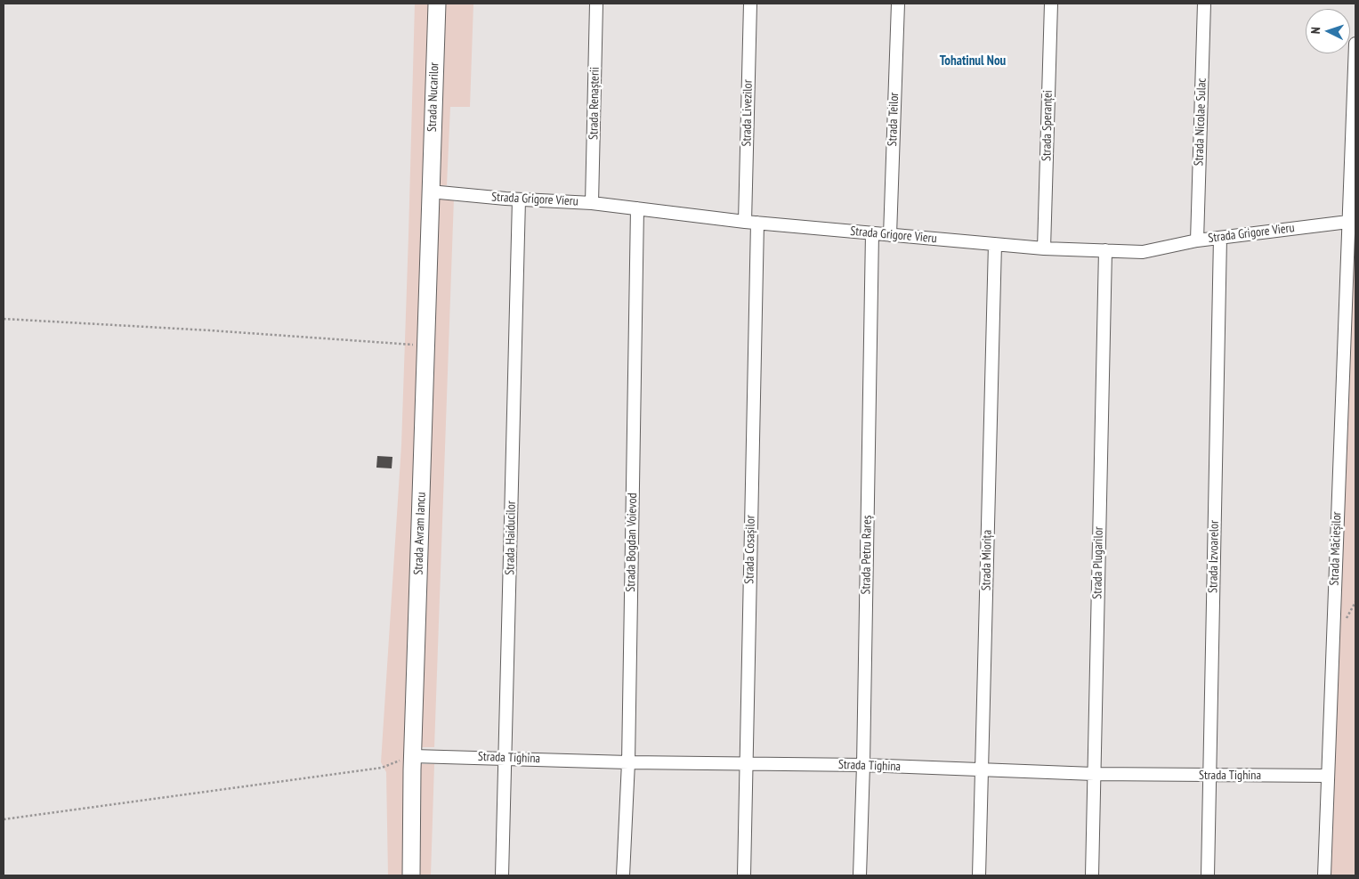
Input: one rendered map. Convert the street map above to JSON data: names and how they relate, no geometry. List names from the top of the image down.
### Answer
{
  "streets": {
    "street": [
      "Strada Nucarilor",
      "Strada Renașterii",
      "Strada Livezilor",
      "Strada Teilor",
      "Strada Nicolae Sulac",
      "Strada Speranței",
      "Strada Grigore Vieru",
      "Strada Avram Iancu",
      "Strada Haiducilor",
      "Strada Bogdan Voievod",
      "Strada Măcieșilor",
      "Strada Cosașilor",
      "Strada Petru Rareș",
      "Strada Izvoarelor",
      "Strada Miorița",
      "Strada Plugarilor",
      "Strada Tighina"
    ]
  },
  "crossings": [
    ["Strada Nucarilor", "Strada Grigore Vieru"],
    ["Strada Nucarilor", "Strada Avram Iancu"],
    ["Strada Renașterii", "Strada Grigore Vieru"],
    ["Strada Livezilor", "Strada Grigore Vieru"],
    ["Strada Livezilor", "Strada Cosașilor"],
    ["Strada Teilor", "Strada Grigore Vieru"],
    ["Strada Nicolae Sulac", "Strada Grigore Vieru"],
    ["Strada Speranței", "Strada Grigore Vieru"],
    ["Strada Grigore Vieru", "Strada Avram Iancu"],
    ["Strada Grigore Vieru", "Strada Haiducilor"],
    ["Strada Grigore Vieru", "Strada Bogdan Voievod"],
    ["Strada Grigore Vieru", "Strada Măcieșilor"],
    ["Strada Grigore Vieru", "Strada Cosașilor"],
    ["Strada Grigore Vieru", "Strada Petru Rareș"],
    ["Strada Grigore Vieru", "Strada Izvoarelor"],
    ["Strada Grigore Vieru", "Strada Miorița"],
    ["Strada Grigore Vieru", "Strada Plugarilor"],
    ["Strada Avram Iancu", "Strada Tighina"],
    ["Strada Haiducilor", "Strada Tighina"],
    ["Strada Bogdan Voievod", "Strada Tighina"],
    ["Strada Măcieșilor", "Strada Tighina"],
    ["Strada Cosașilor", "Strada Tighina"],
    ["Strada Petru Rareș", "Strada Tighina"],
    ["Strada Izvoarelor", "Strada Tighina"],
    ["Strada Miorița", "Strada Tighina"],
    ["Strada Plugarilor", "Strada Tighina"]
  ],
  "districts": ["Tohatinul Nou"],
  "north": "left"
}
